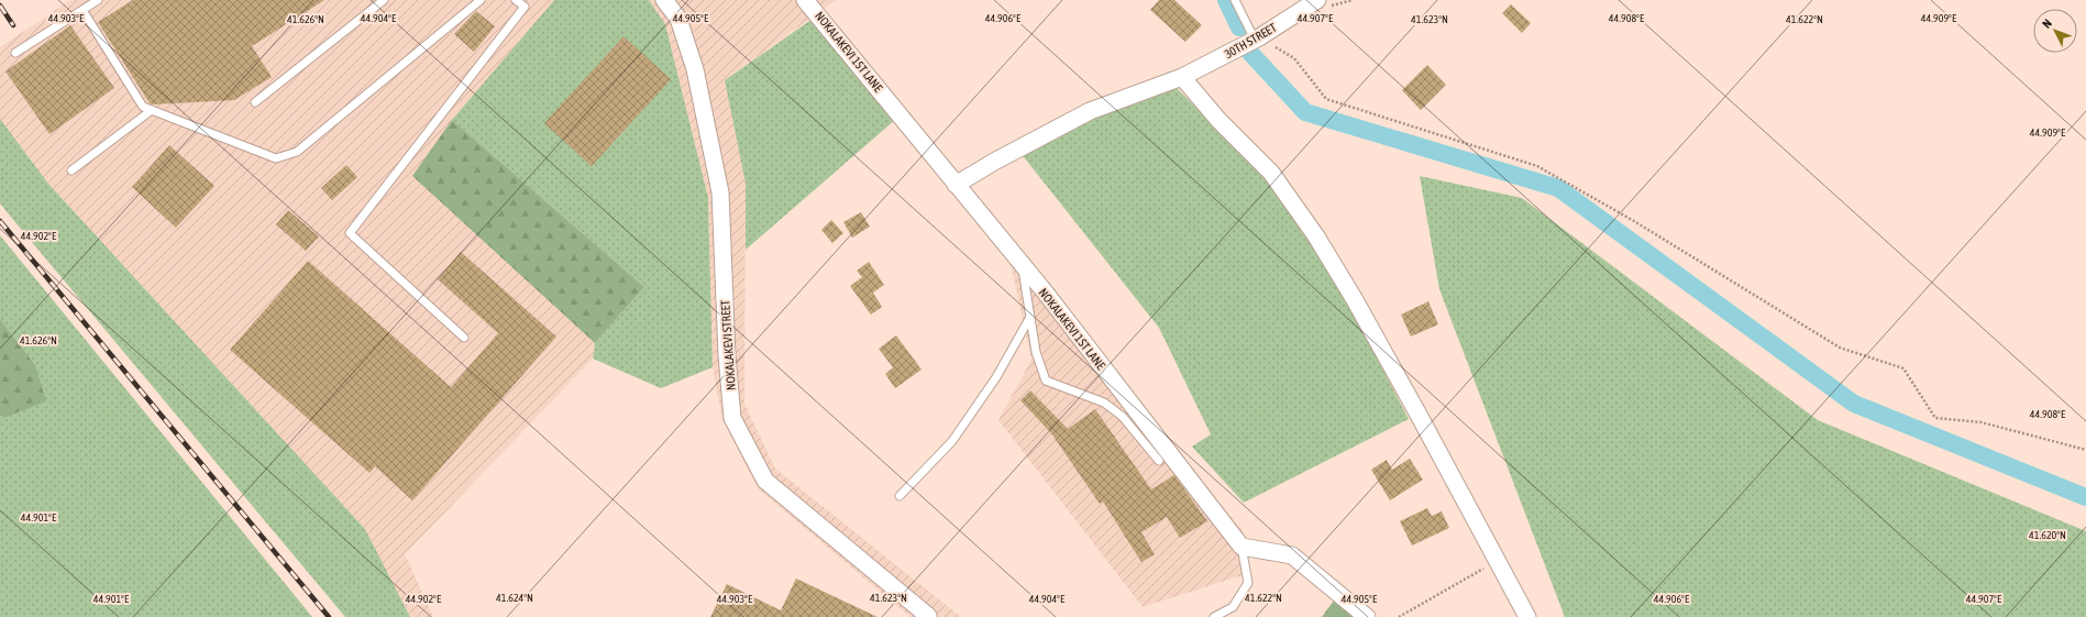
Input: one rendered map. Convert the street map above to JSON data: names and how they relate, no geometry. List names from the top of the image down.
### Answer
{
  "streets": {
    "street": ["30TH STREET", "NOKALAKEVI 1ST LANE", "NOKALAKEVI STREET"]
  },
  "crossings": [
    ["30TH STREET", "NOKALAKEVI 1ST LANE"]
  ],
  "north": "top left",
  "coordinates": [
    "44.903°E",
    "44.904°E",
    "44.905°E",
    "44.906°E",
    "44.907°E",
    "44.908°E",
    "44.909°E",
    "41.626°N",
    "41.623°N",
    "41.622°N",
    "44.902°E",
    "44.901°E",
    "41.620°N",
    "41.624°N"
  ]
}
